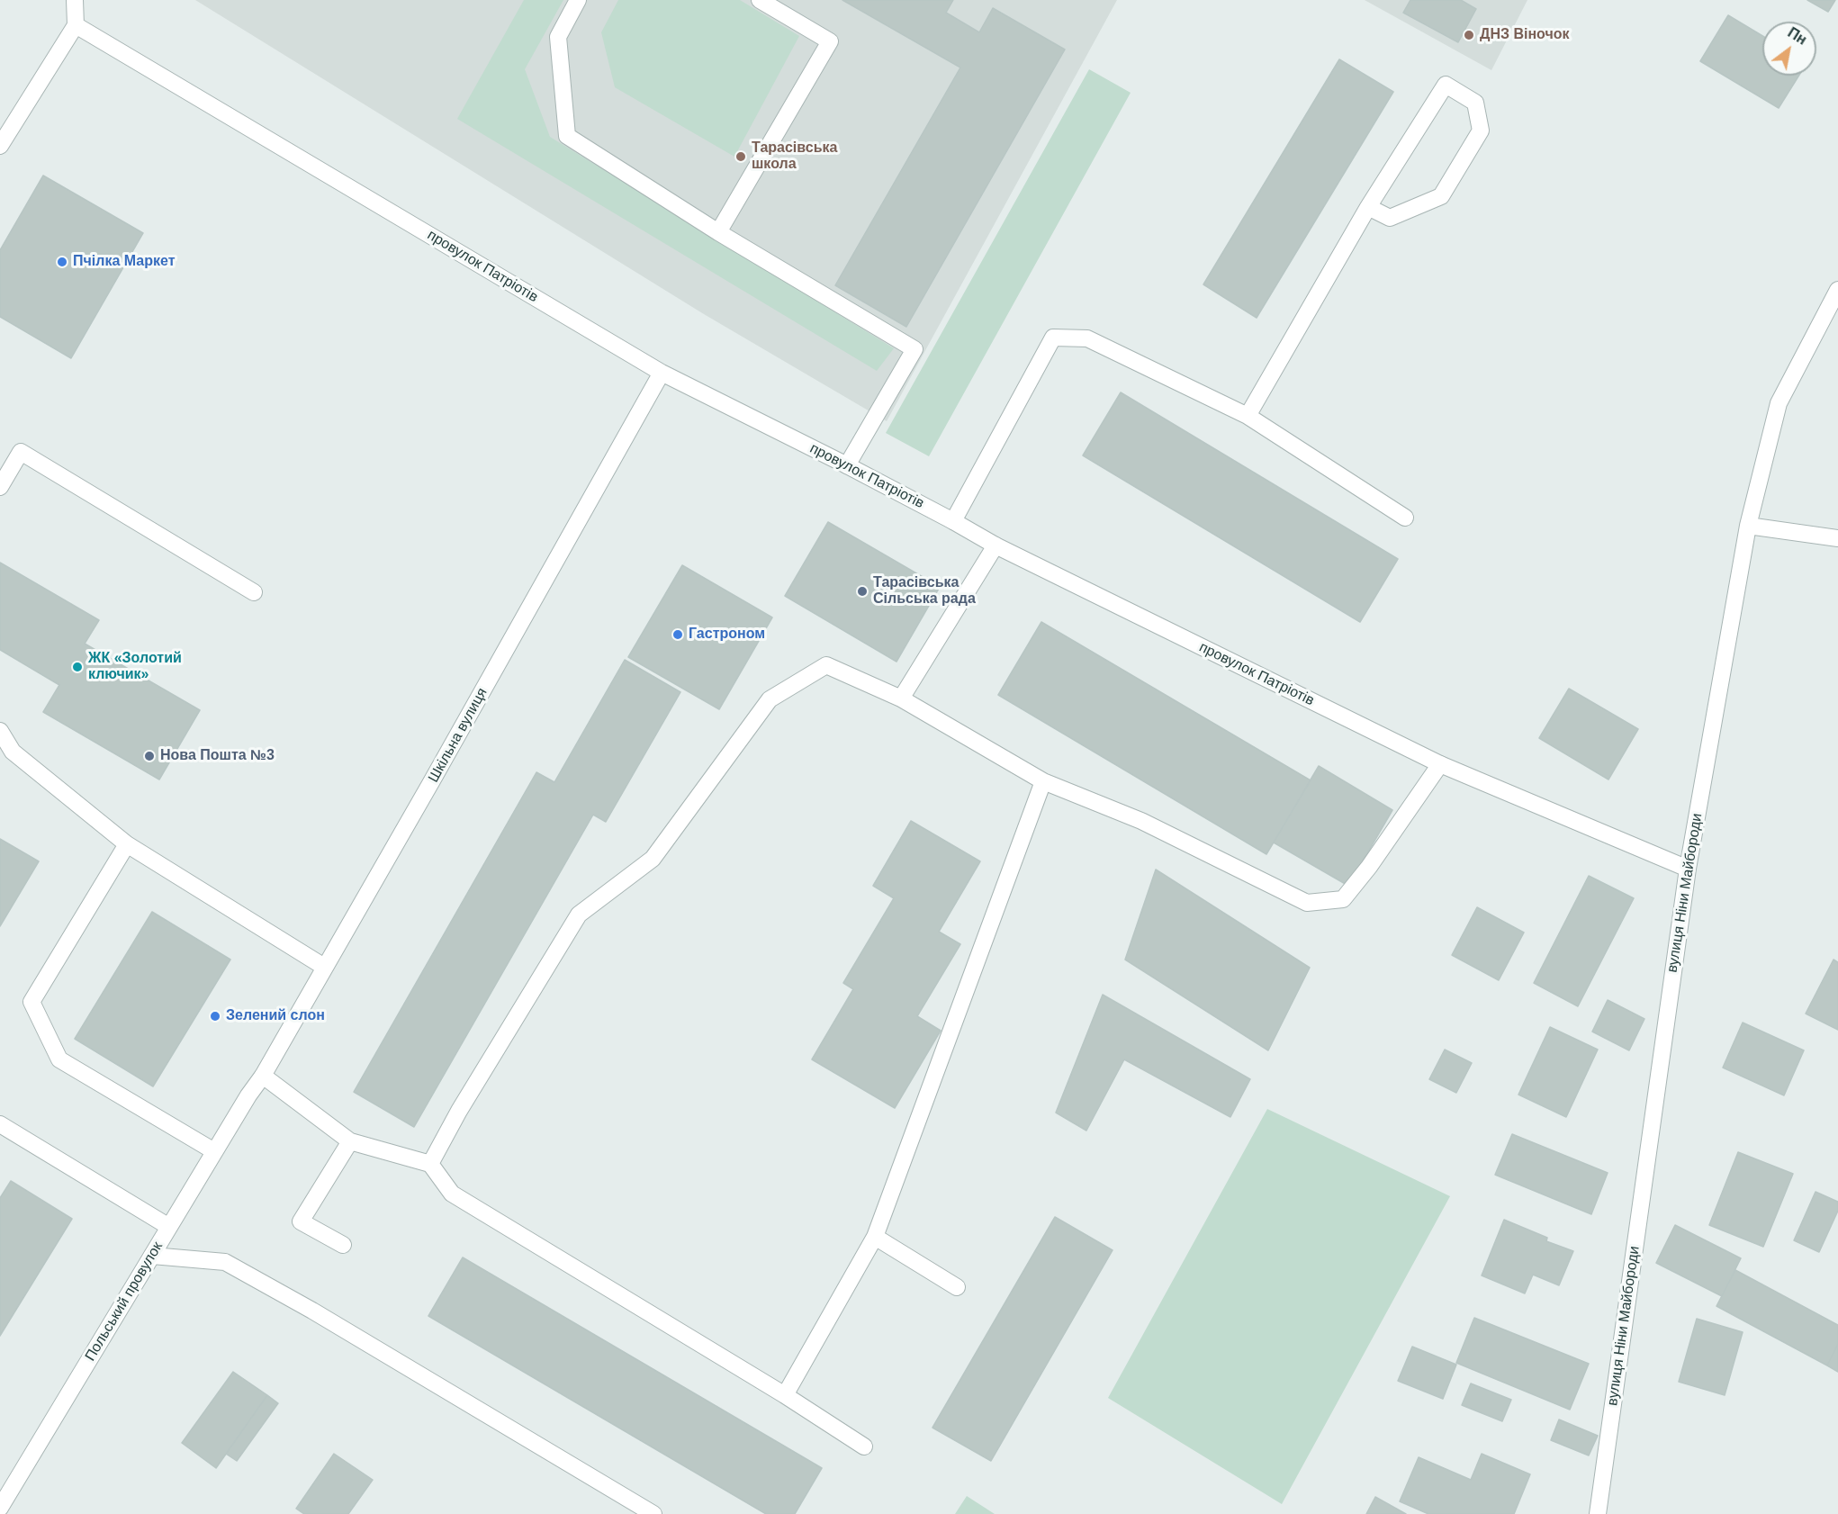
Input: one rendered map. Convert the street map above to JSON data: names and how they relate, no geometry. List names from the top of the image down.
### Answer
{
  "streets": {
    "street": [
      "провулок Патріотів",
      "Шкільна вулиця",
      "вулиця Ніни Майбороди",
      "Польський провулок"
    ]
  },
  "crossings": [
    ["провулок Патріотів", "Шкільна вулиця"],
    ["провулок Патріотів", "вулиця Ніни Майбороди"],
    ["Шкільна вулиця", "Польський провулок"]
  ],
  "places": [
    "ДНЗ Віночок",
    "Тарасівська школа",
    "Пчілка Маркет",
    "Тарасівська Сільська рада",
    "Гастроном",
    "ЖК «Золотий ключик»",
    "Нова Пошта №3",
    "Зелений слон"
  ],
  "north": "top right"
}
